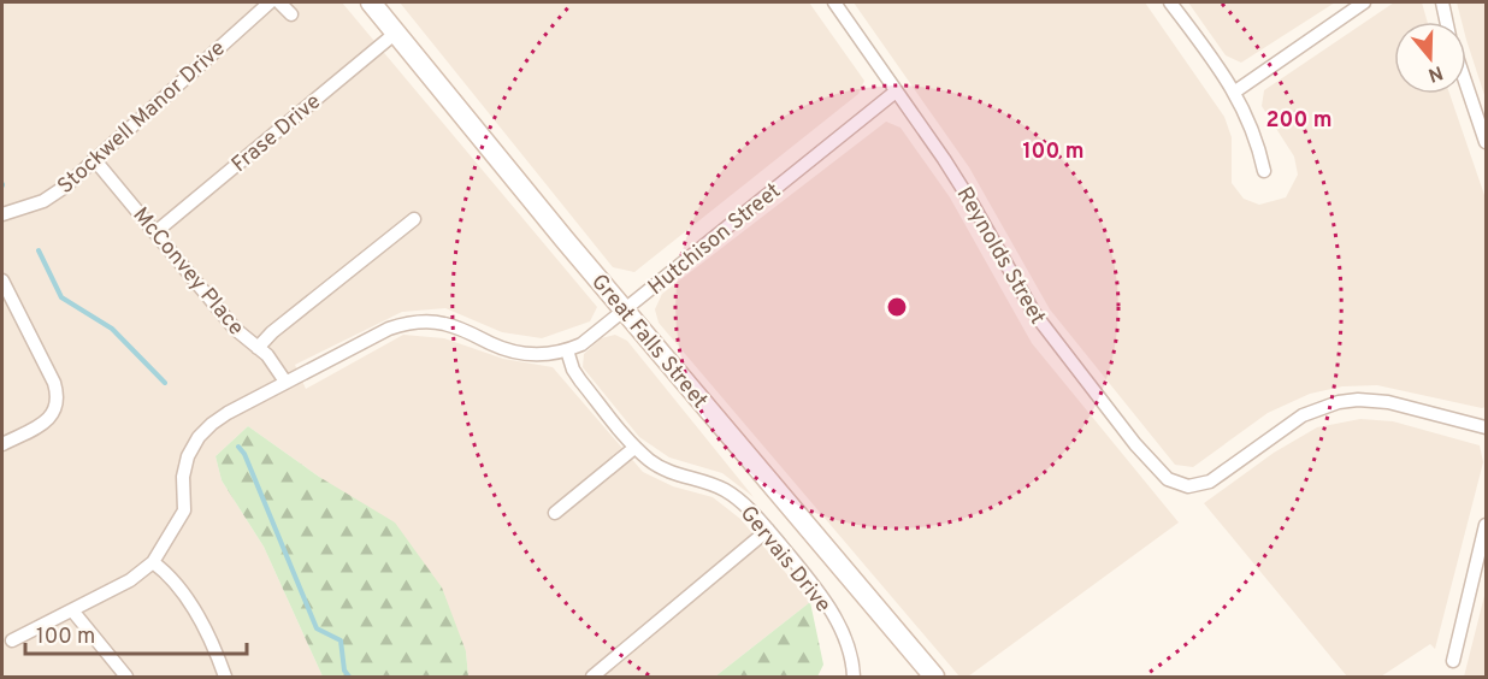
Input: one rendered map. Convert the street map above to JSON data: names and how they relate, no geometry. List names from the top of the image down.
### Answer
{
  "streets": {
    "main road": ["Great Falls Street"],
    "street": [
      "Stockwell Manor Drive",
      "Frase Drive",
      "Hutchison Street",
      "Reynolds Street",
      "McConvey Place",
      "Gervais Drive"
    ]
  },
  "crossings": [
    ["Stockwell Manor Drive", "McConvey Place"],
    ["Frase Drive", "McConvey Place"],
    ["Frase Drive", "Great Falls Street"],
    ["Hutchison Street", "Reynolds Street"],
    ["Hutchison Street", "McConvey Place"],
    ["Hutchison Street", "Great Falls Street"],
    ["Hutchison Street", "Gervais Drive"]
  ],
  "scale_bar": "100 m",
  "north": "bottom",
  "rings": ["200 m", "100 m"]
}
